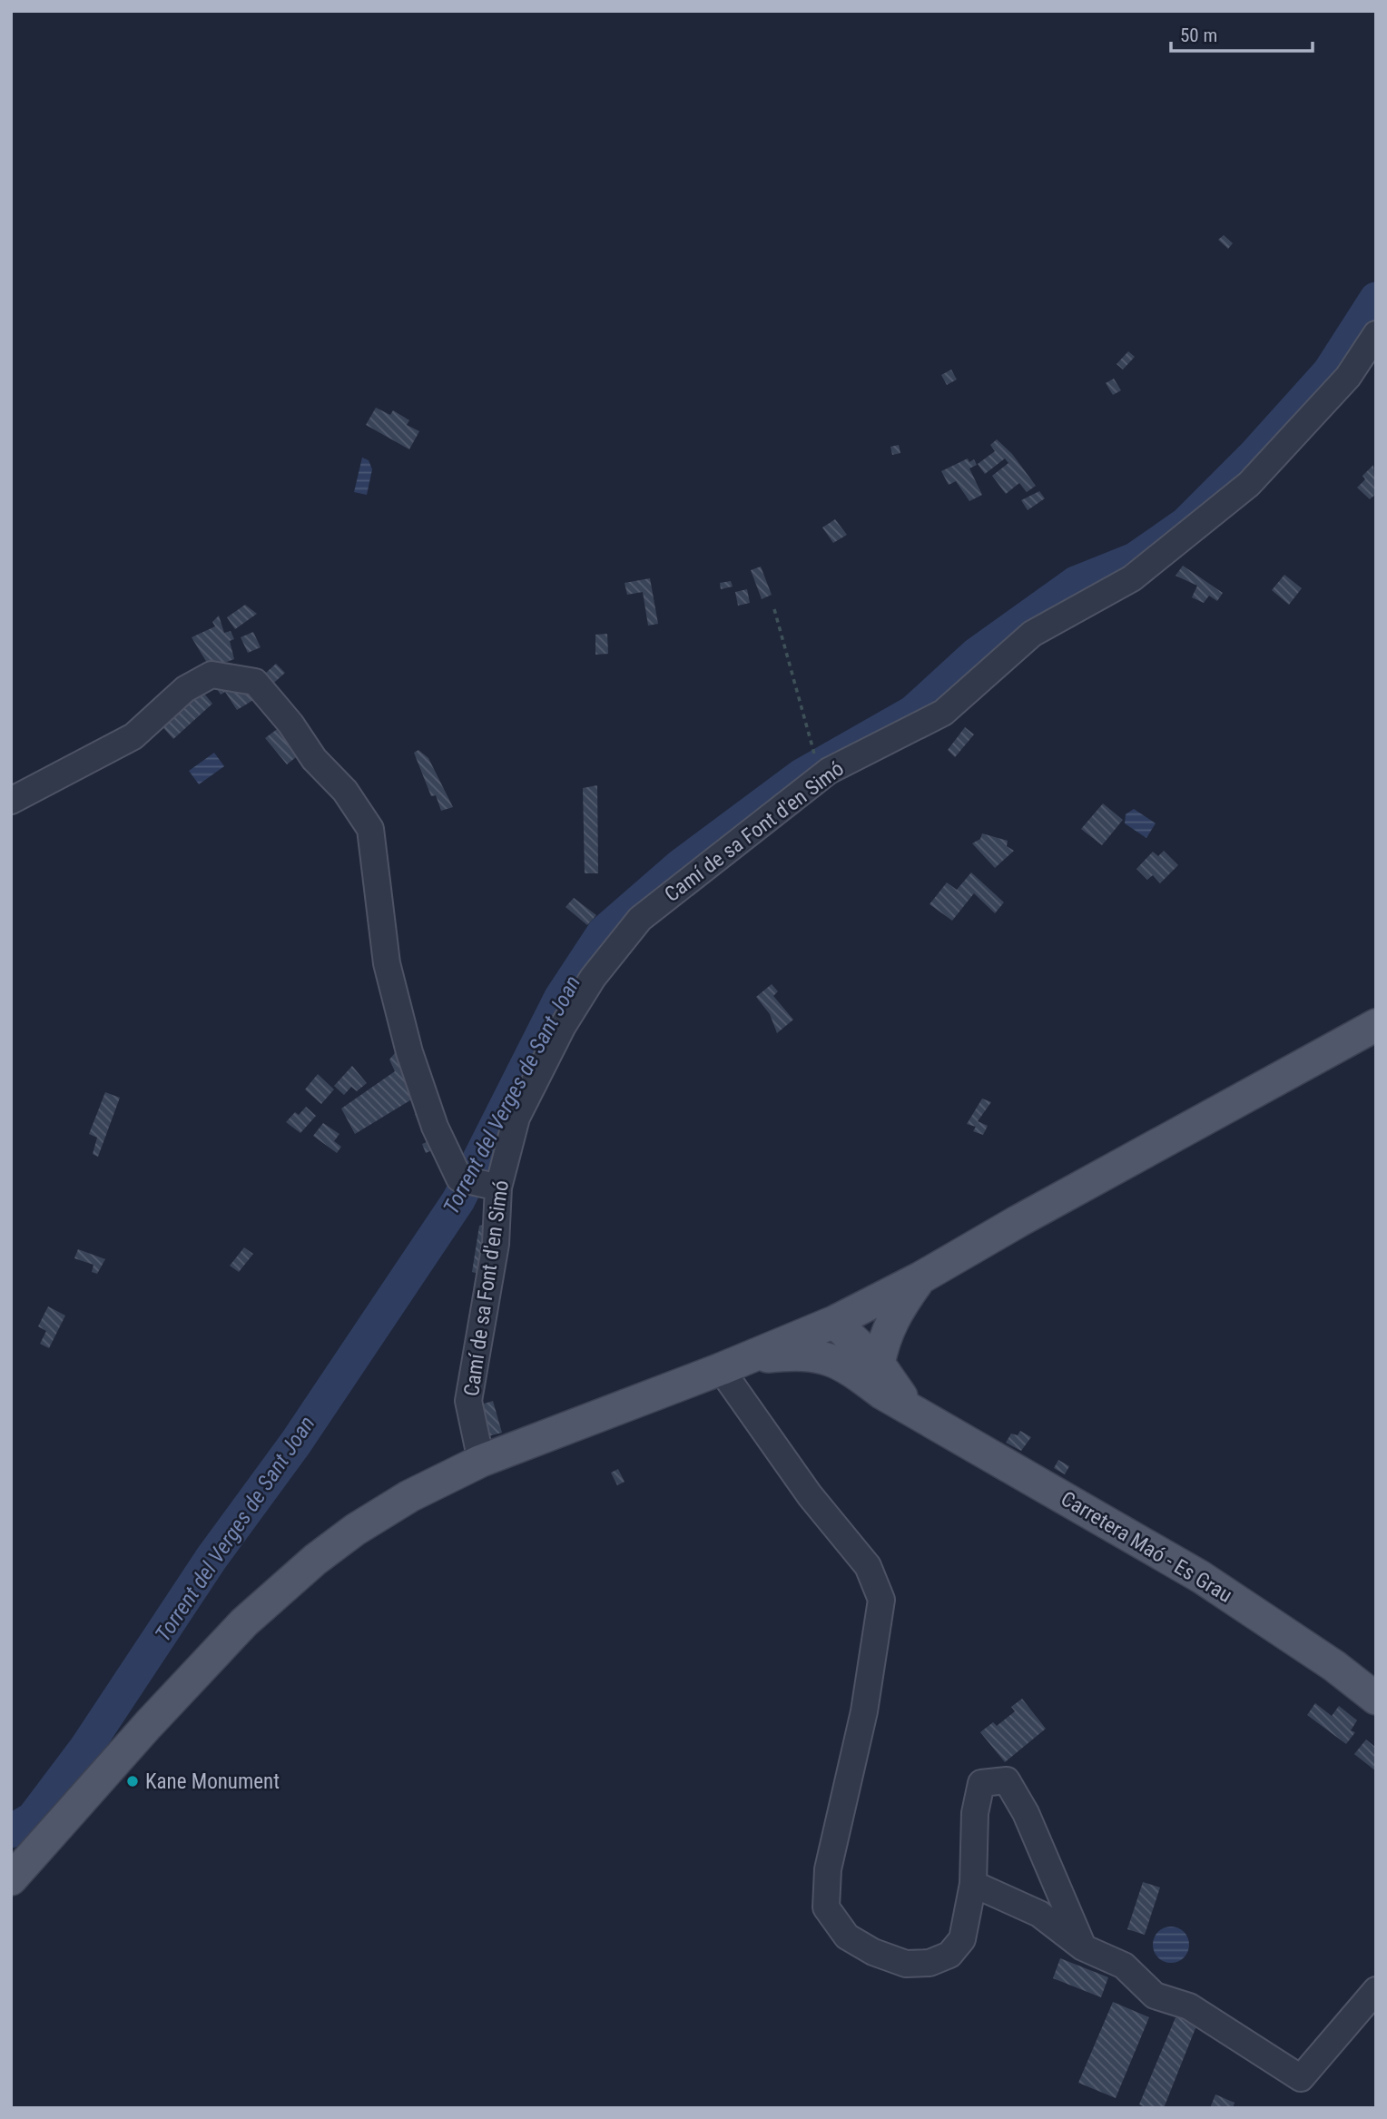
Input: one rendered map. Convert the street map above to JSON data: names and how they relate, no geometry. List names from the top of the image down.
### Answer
{
  "streets": {
    "main road": ["Carretera Maó - Es Grau"],
    "street": ["Camí de sa Font d'en Simó"]
  },
  "water": ["Torrent del Verges de Sant Joan"],
  "places": ["Kane Monument"],
  "scale_bar": "50 m"
}
